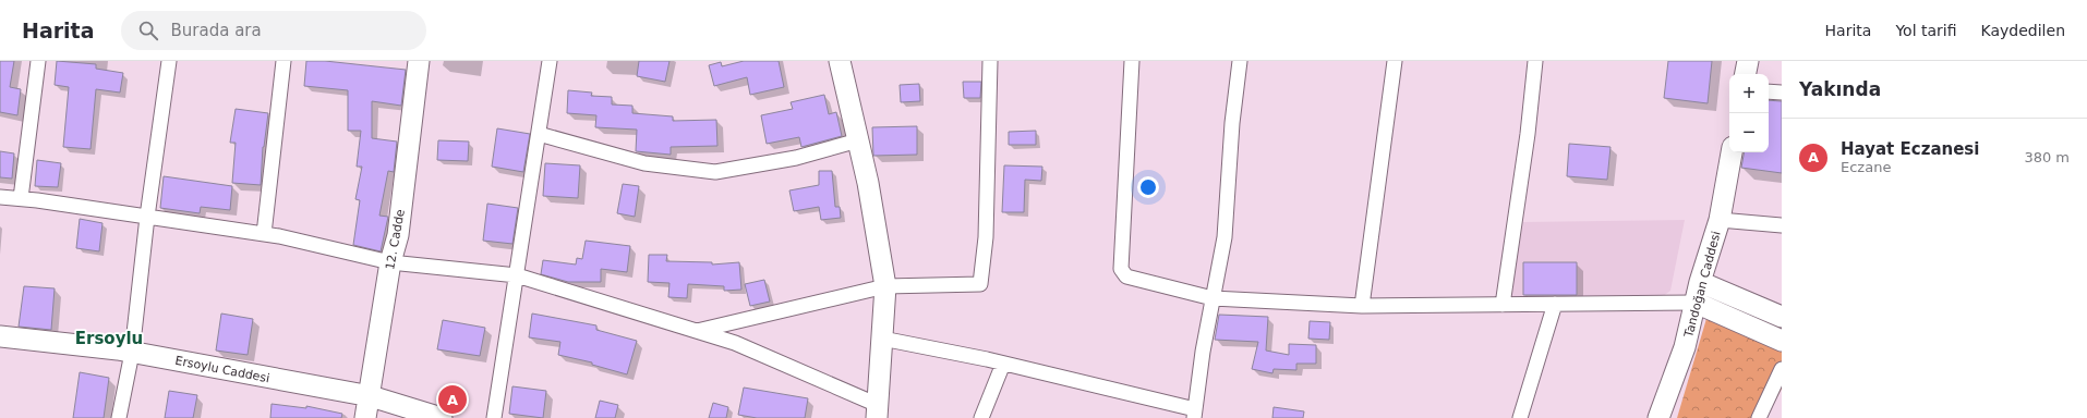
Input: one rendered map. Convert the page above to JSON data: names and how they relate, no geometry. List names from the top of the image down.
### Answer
{
  "streets": {
    "street": ["12. Cadde", "Tandoğan Caddesi", "Ersoylu Caddesi"]
  },
  "crossings": [
    ["12. Cadde", "Ersoylu Caddesi"]
  ],
  "districts": ["Ersoylu"],
  "page": {
    "header": "Harita",
    "search": "Burada ara",
    "nav": ["Harita", "Yol tarifi", "Kaydedilen"],
    "heading": "Yakında",
    "map_buttons": ["+", "−"],
    "list": [
      {
        "mark": "A",
        "name": "Hayat Eczanesi",
        "note": "Eczane",
        "value": "380 m"
      }
    ],
    "pins": "A"
  }
}
